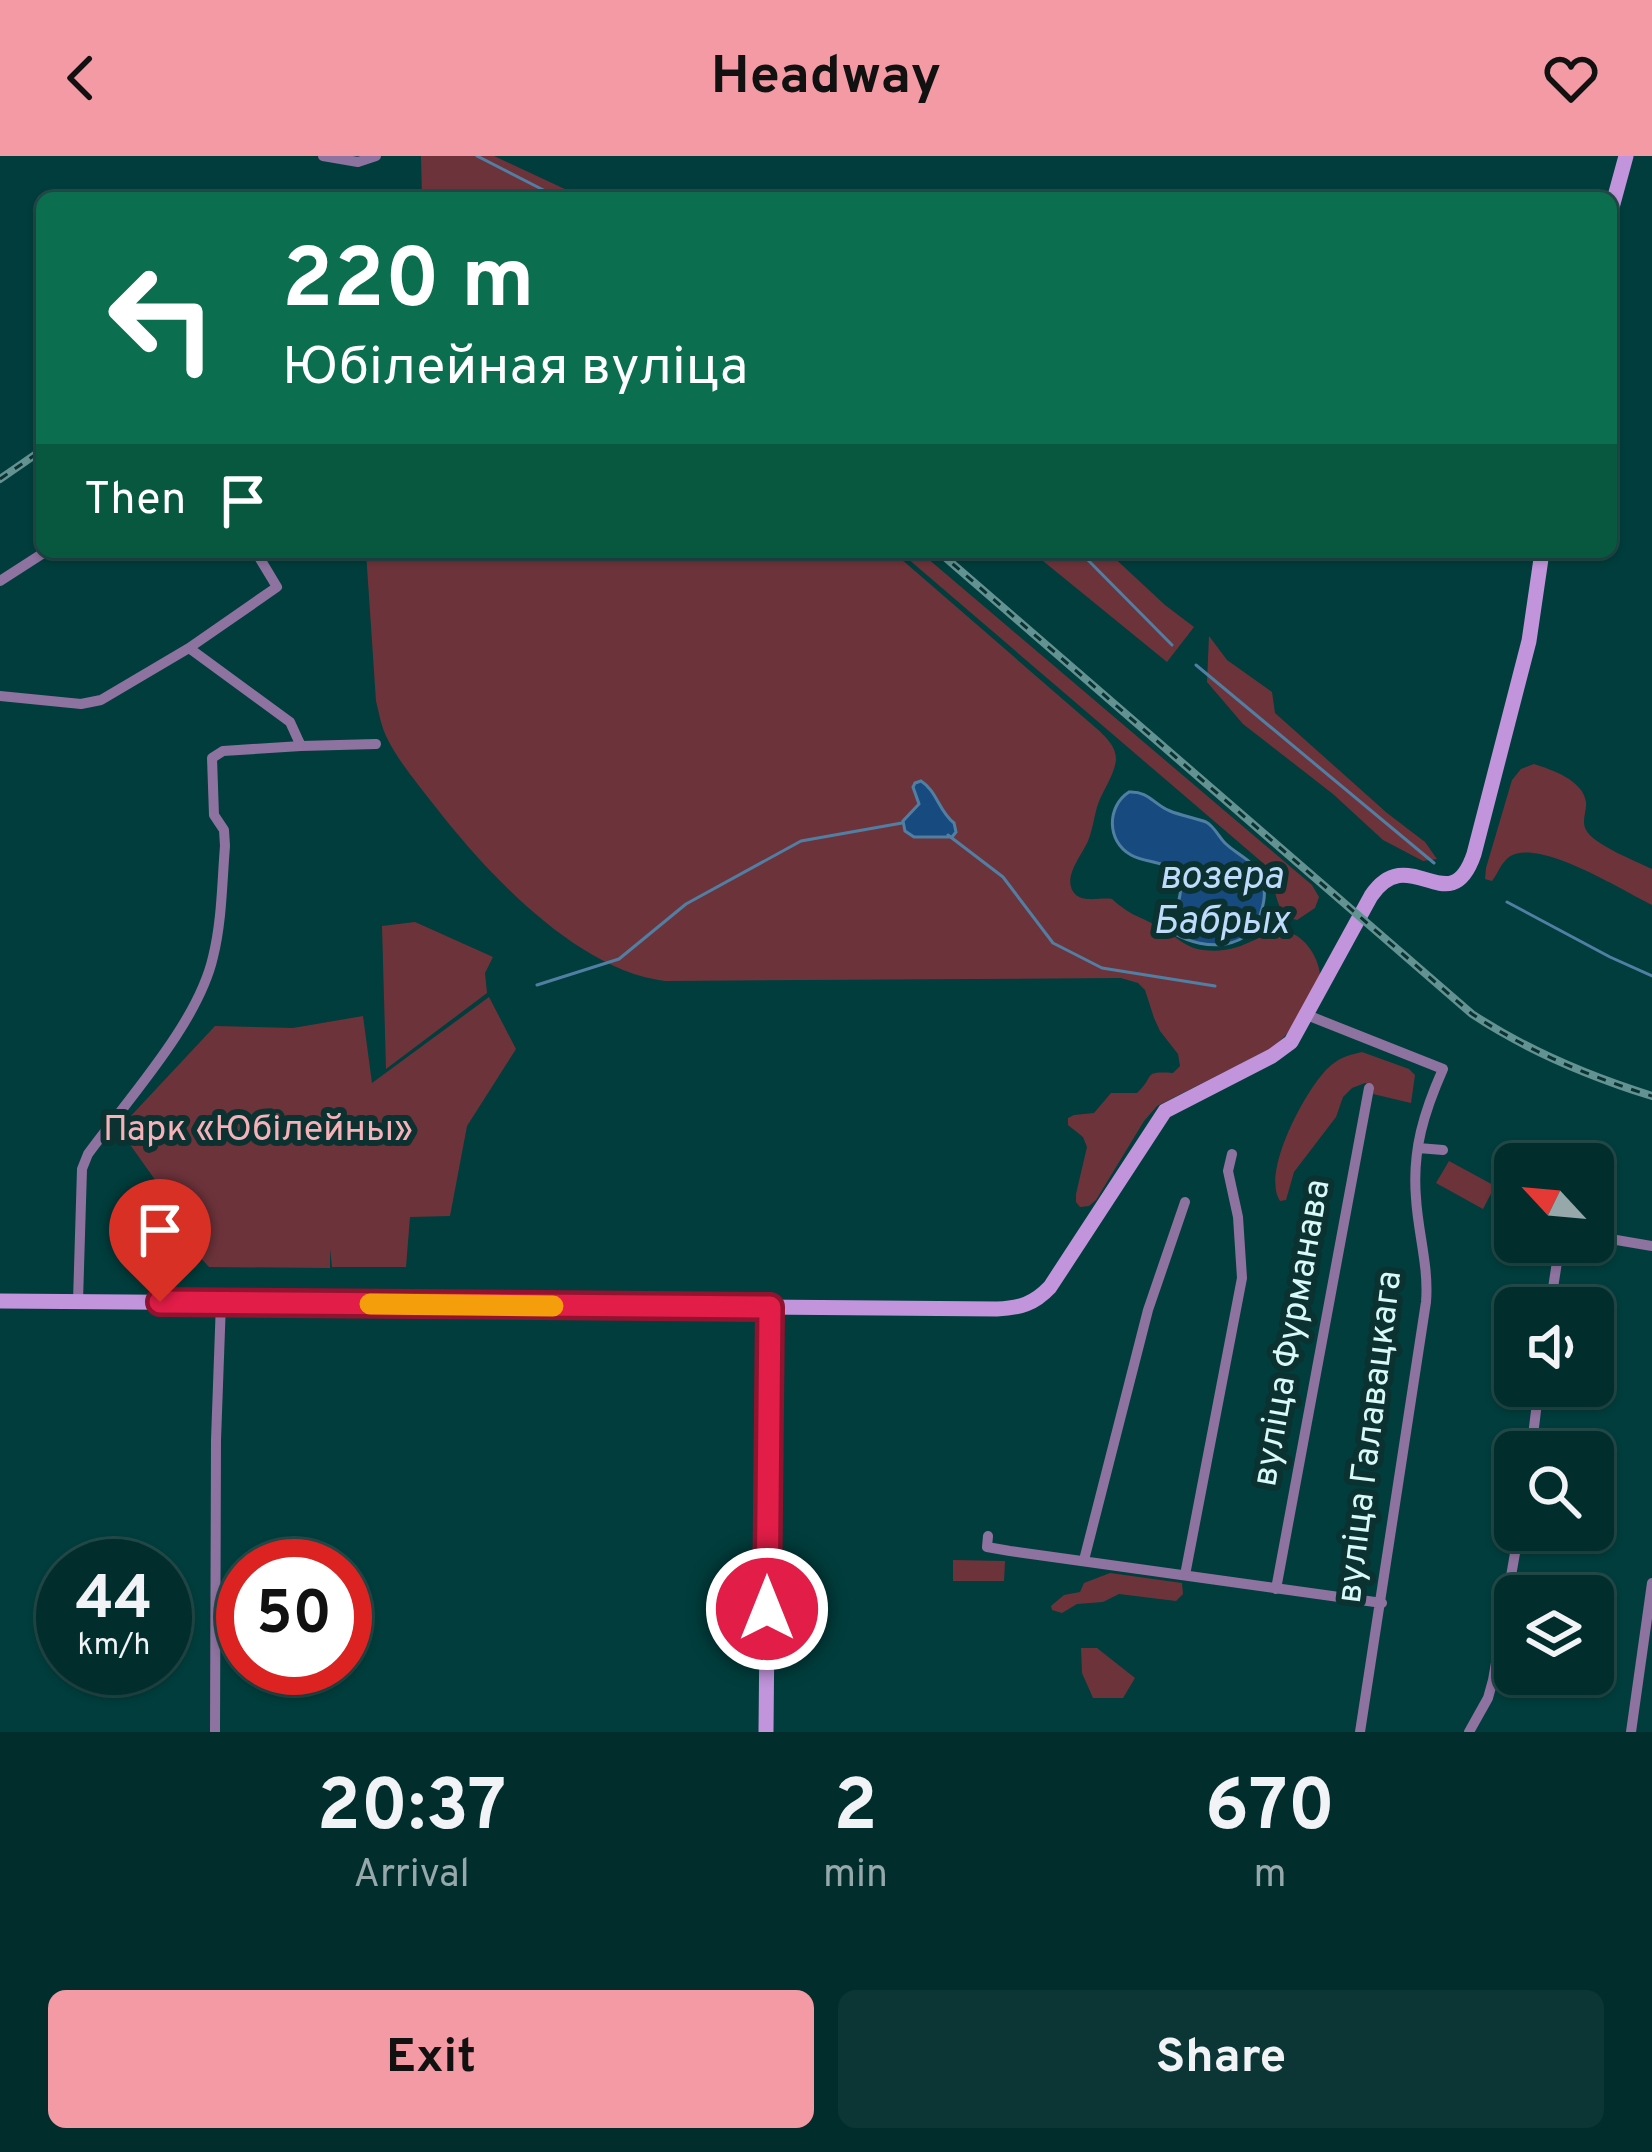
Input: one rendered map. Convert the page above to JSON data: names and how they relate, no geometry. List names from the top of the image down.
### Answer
{
  "streets": {
    "street": ["вуліца Фурманава", "вуліца Галавацкага"]
  },
  "water": ["возера Бабрых"],
  "parks": ["Парк «Юбілейны»"],
  "north": "top left",
  "page": {
    "header": "Headway",
    "turn": ["220 m", "Юбілейная вуліца"],
    "then": "Then",
    "speed": "44 km/h",
    "limit": "50",
    "eta": [
      "20:37",
      "Arrival",
      "2",
      "min",
      "670",
      "m"
    ],
    "buttons": ["Exit", "Share"]
  }
}
